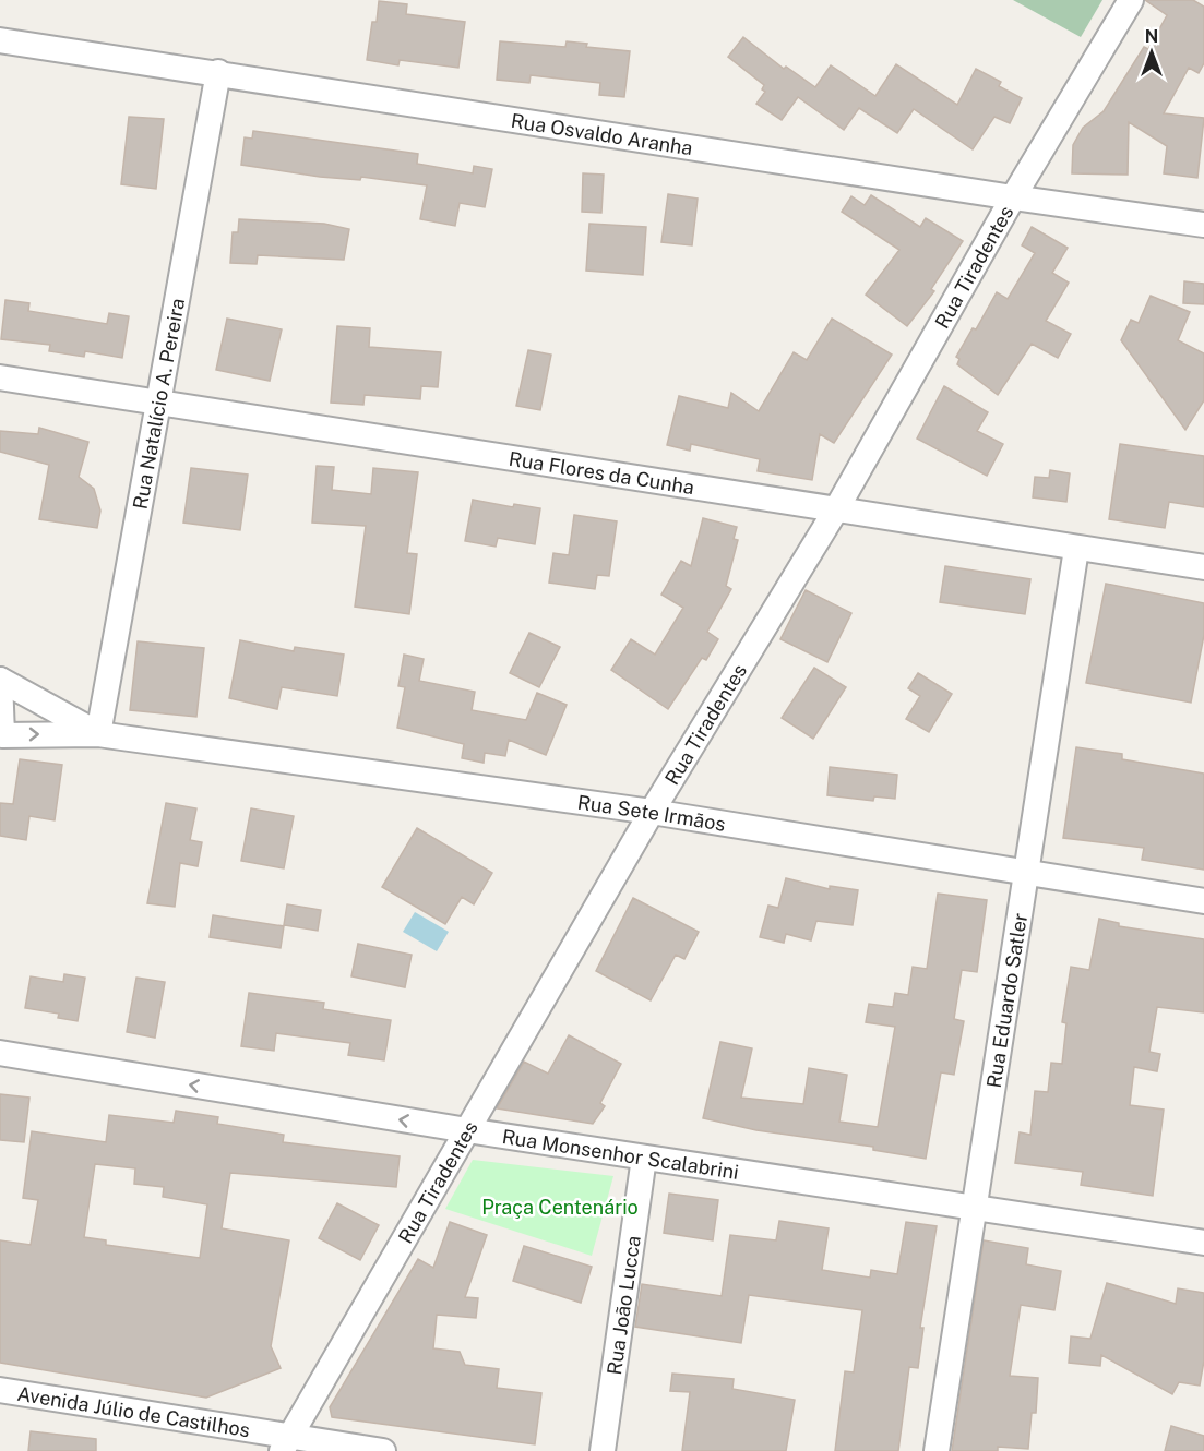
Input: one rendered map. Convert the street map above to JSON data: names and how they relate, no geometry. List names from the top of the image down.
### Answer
{
  "streets": {
    "street": [
      "Rua Osvaldo Aranha",
      "Rua Tiradentes",
      "Rua Natalício A. Pereira",
      "Rua Flores da Cunha",
      "Rua Sete Irmãos",
      "Rua Eduardo Satler",
      "Rua Monsenhor Scalabrini",
      "Rua João Lucca",
      "Avenida Júlio de Castilhos"
    ]
  },
  "crossings": [
    ["Rua Osvaldo Aranha", "Rua Tiradentes"],
    ["Rua Osvaldo Aranha", "Rua Natalício A. Pereira"],
    ["Rua Tiradentes", "Rua Flores da Cunha"],
    ["Rua Tiradentes", "Rua Sete Irmãos"],
    ["Rua Tiradentes", "Rua Monsenhor Scalabrini"],
    ["Rua Tiradentes", "Avenida Júlio de Castilhos"],
    ["Rua Natalício A. Pereira", "Rua Flores da Cunha"],
    ["Rua Natalício A. Pereira", "Rua Sete Irmãos"],
    ["Rua Flores da Cunha", "Rua Eduardo Satler"],
    ["Rua Sete Irmãos", "Rua Eduardo Satler"],
    ["Rua Eduardo Satler", "Rua Monsenhor Scalabrini"],
    ["Rua Monsenhor Scalabrini", "Rua João Lucca"]
  ],
  "one_way": ["Rua Monsenhor Scalabrini"],
  "parks": ["Praça Centenário"],
  "north": "top"
}
